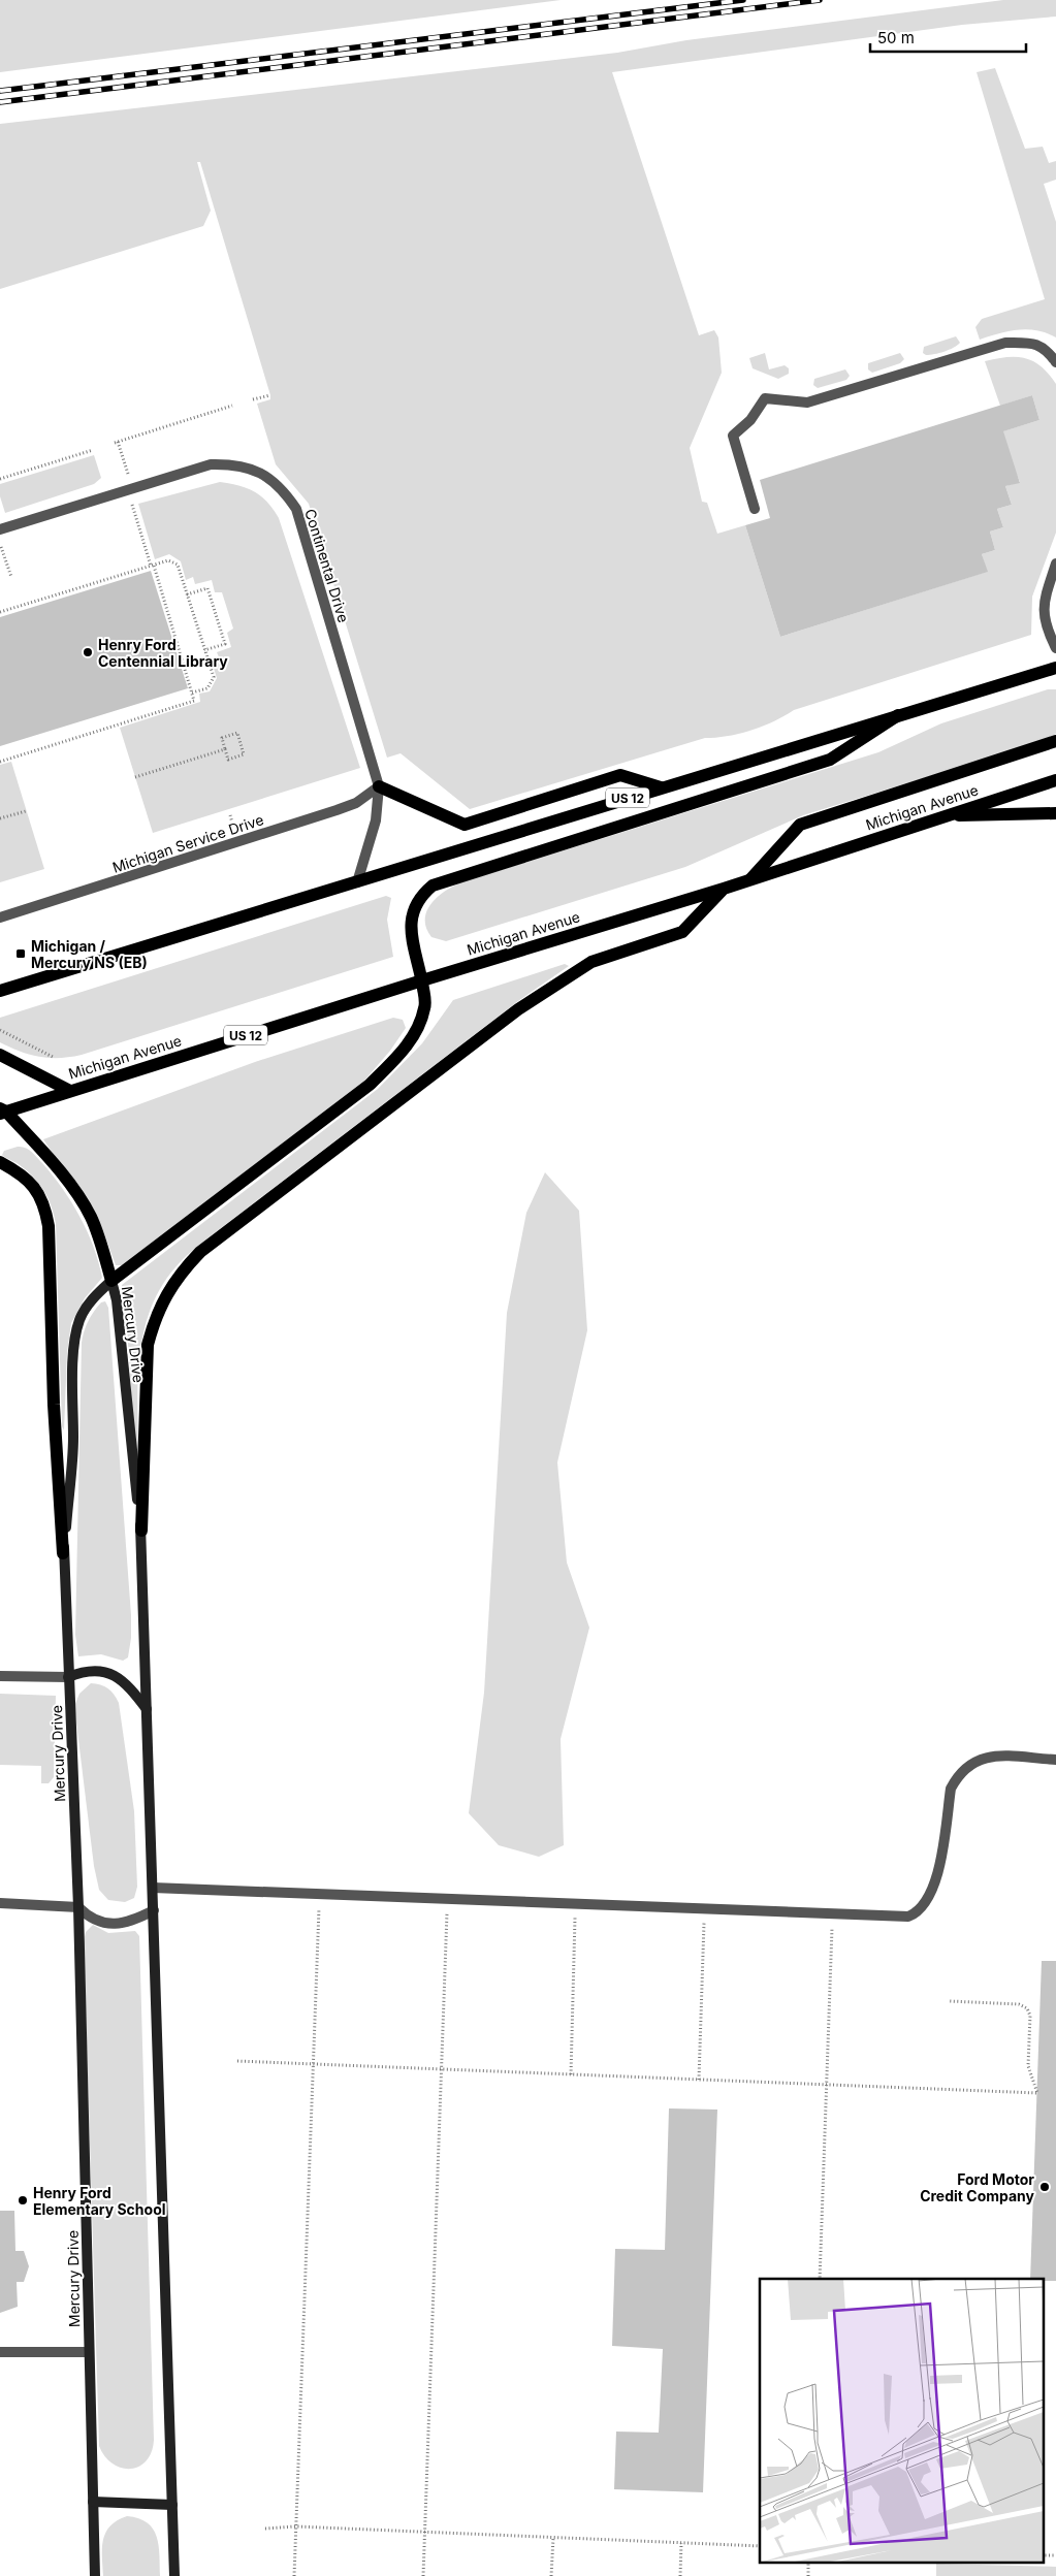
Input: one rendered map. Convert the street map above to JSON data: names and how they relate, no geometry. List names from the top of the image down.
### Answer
{
  "streets": {
    "main road": ["US 12", "Michigan Avenue"],
    "street": ["Continental Drive", "Michigan Service Drive", "Mercury Drive"]
  },
  "crossings": [
    ["Continental Drive", "US 12"],
    ["Continental Drive", "Michigan Service Drive"]
  ],
  "places": {
    "other": ["Henry Ford Centennial Library", "Ford Motor Credit Company", "Henry Ford Elementary School"],
    "transit": ["Michigan / Mercury NS (EB)"]
  },
  "scale_bar": "50 m"
}
